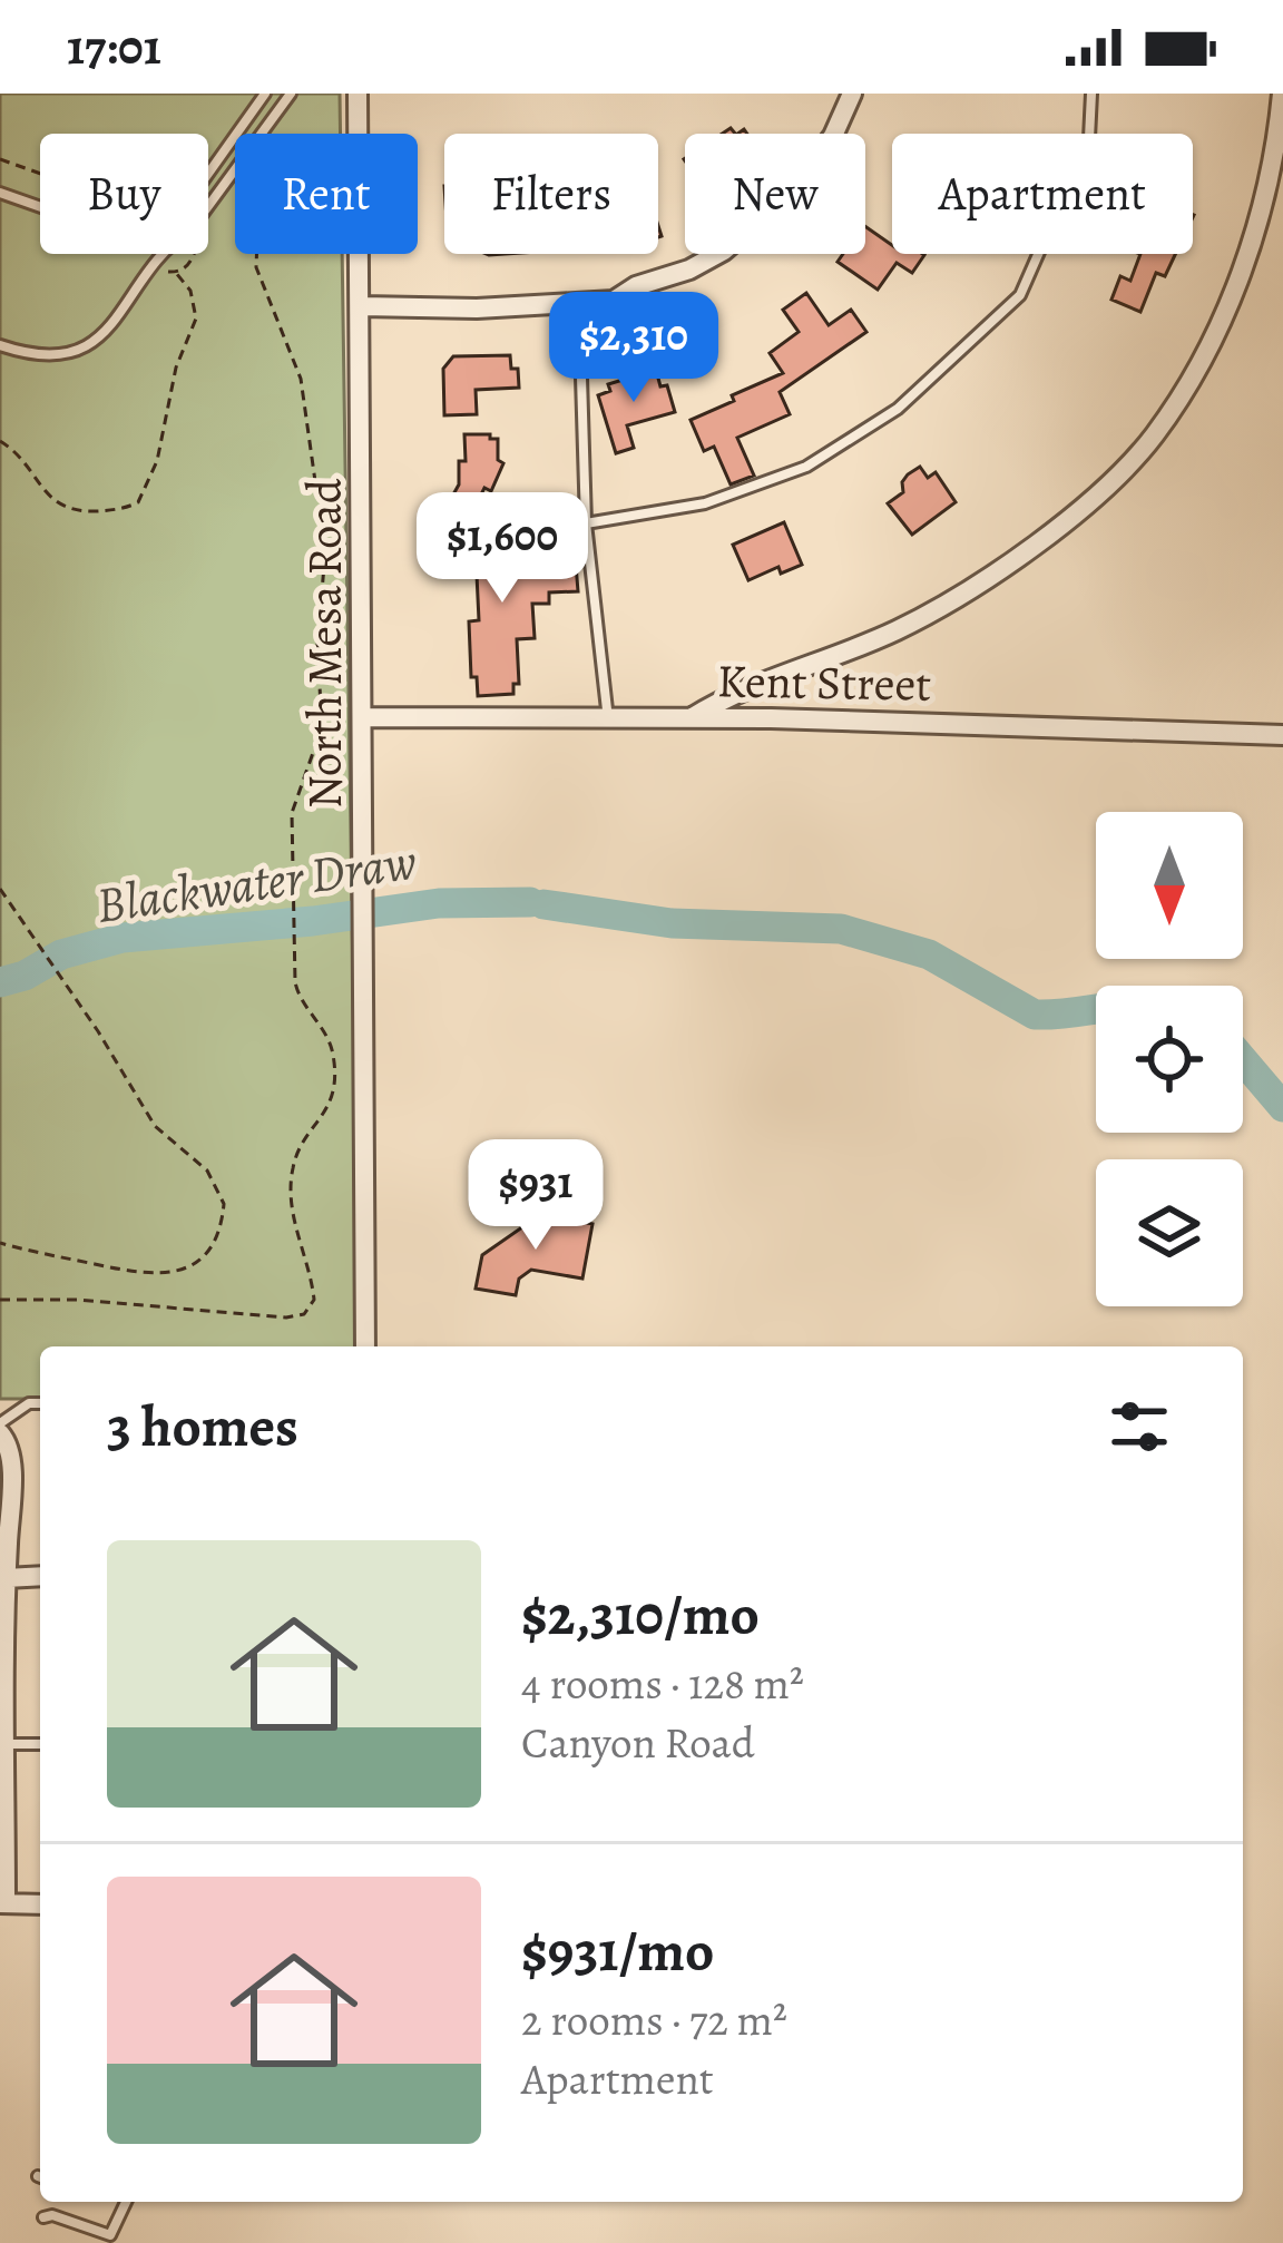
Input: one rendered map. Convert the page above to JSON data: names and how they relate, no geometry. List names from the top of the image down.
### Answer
{
  "streets": {
    "street": ["North Mesa Road", "Kent Street"]
  },
  "crossings": [
    ["North Mesa Road", "Kent Street"]
  ],
  "water": ["Blackwater Draw"],
  "north": "bottom",
  "page": {
    "status": "17:01",
    "chip": [
      "Buy",
      "Rent",
      "Filters",
      "New",
      "Apartment"
    ],
    "price": ["$2,310", "$1,600", "$931"],
    "heading": "3 homes",
    "list": [
      {
        "name": "$2,310/mo",
        "note": "4 rooms · 128 m² · Canyon Road"
      },
      {
        "name": "$931/mo",
        "note": "2 rooms · 72 m² · Apartment"
      }
    ]
  }
}
